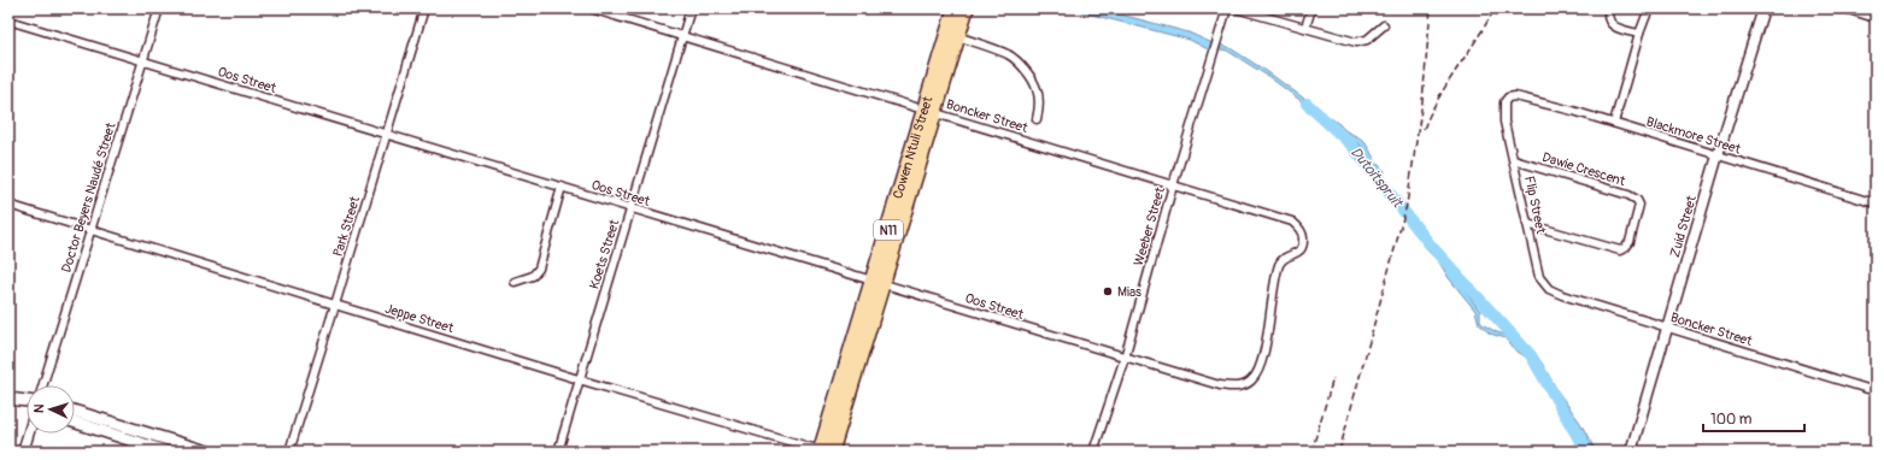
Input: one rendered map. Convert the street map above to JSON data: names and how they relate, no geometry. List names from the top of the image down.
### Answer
{
  "streets": {
    "highway": ["Cowen Ntuli Street", "N11"],
    "street": [
      "Oos Street",
      "Boncker Street",
      "Blackmore Street",
      "Dawie Crescent",
      "Doctor Beyers Naudé Street",
      "Flip Street",
      "Park Street",
      "Weeber Street",
      "Zuid Street",
      "Koets Street",
      "Jeppe Street"
    ]
  },
  "crossings": [
    ["Oos Street", "Boncker Street"],
    ["Oos Street", "Cowen Ntuli Street"],
    ["Oos Street", "Doctor Beyers Naudé Street"],
    ["Oos Street", "Park Street"],
    ["Oos Street", "Weeber Street"],
    ["Oos Street", "Koets Street"],
    ["Boncker Street", "Cowen Ntuli Street"],
    ["Boncker Street", "Flip Street"],
    ["Boncker Street", "Weeber Street"],
    ["Boncker Street", "Zuid Street"],
    ["Boncker Street", "Koets Street"],
    ["Blackmore Street", "Flip Street"],
    ["Blackmore Street", "Zuid Street"],
    ["Cowen Ntuli Street", "Jeppe Street"],
    ["Dawie Crescent", "Flip Street"],
    ["Doctor Beyers Naudé Street", "Jeppe Street"],
    ["Park Street", "Jeppe Street"],
    ["Koets Street", "Jeppe Street"]
  ],
  "water": ["Dutoitspruit"],
  "places": ["Mias"],
  "scale_bar": "100 m",
  "north": "left"
}
